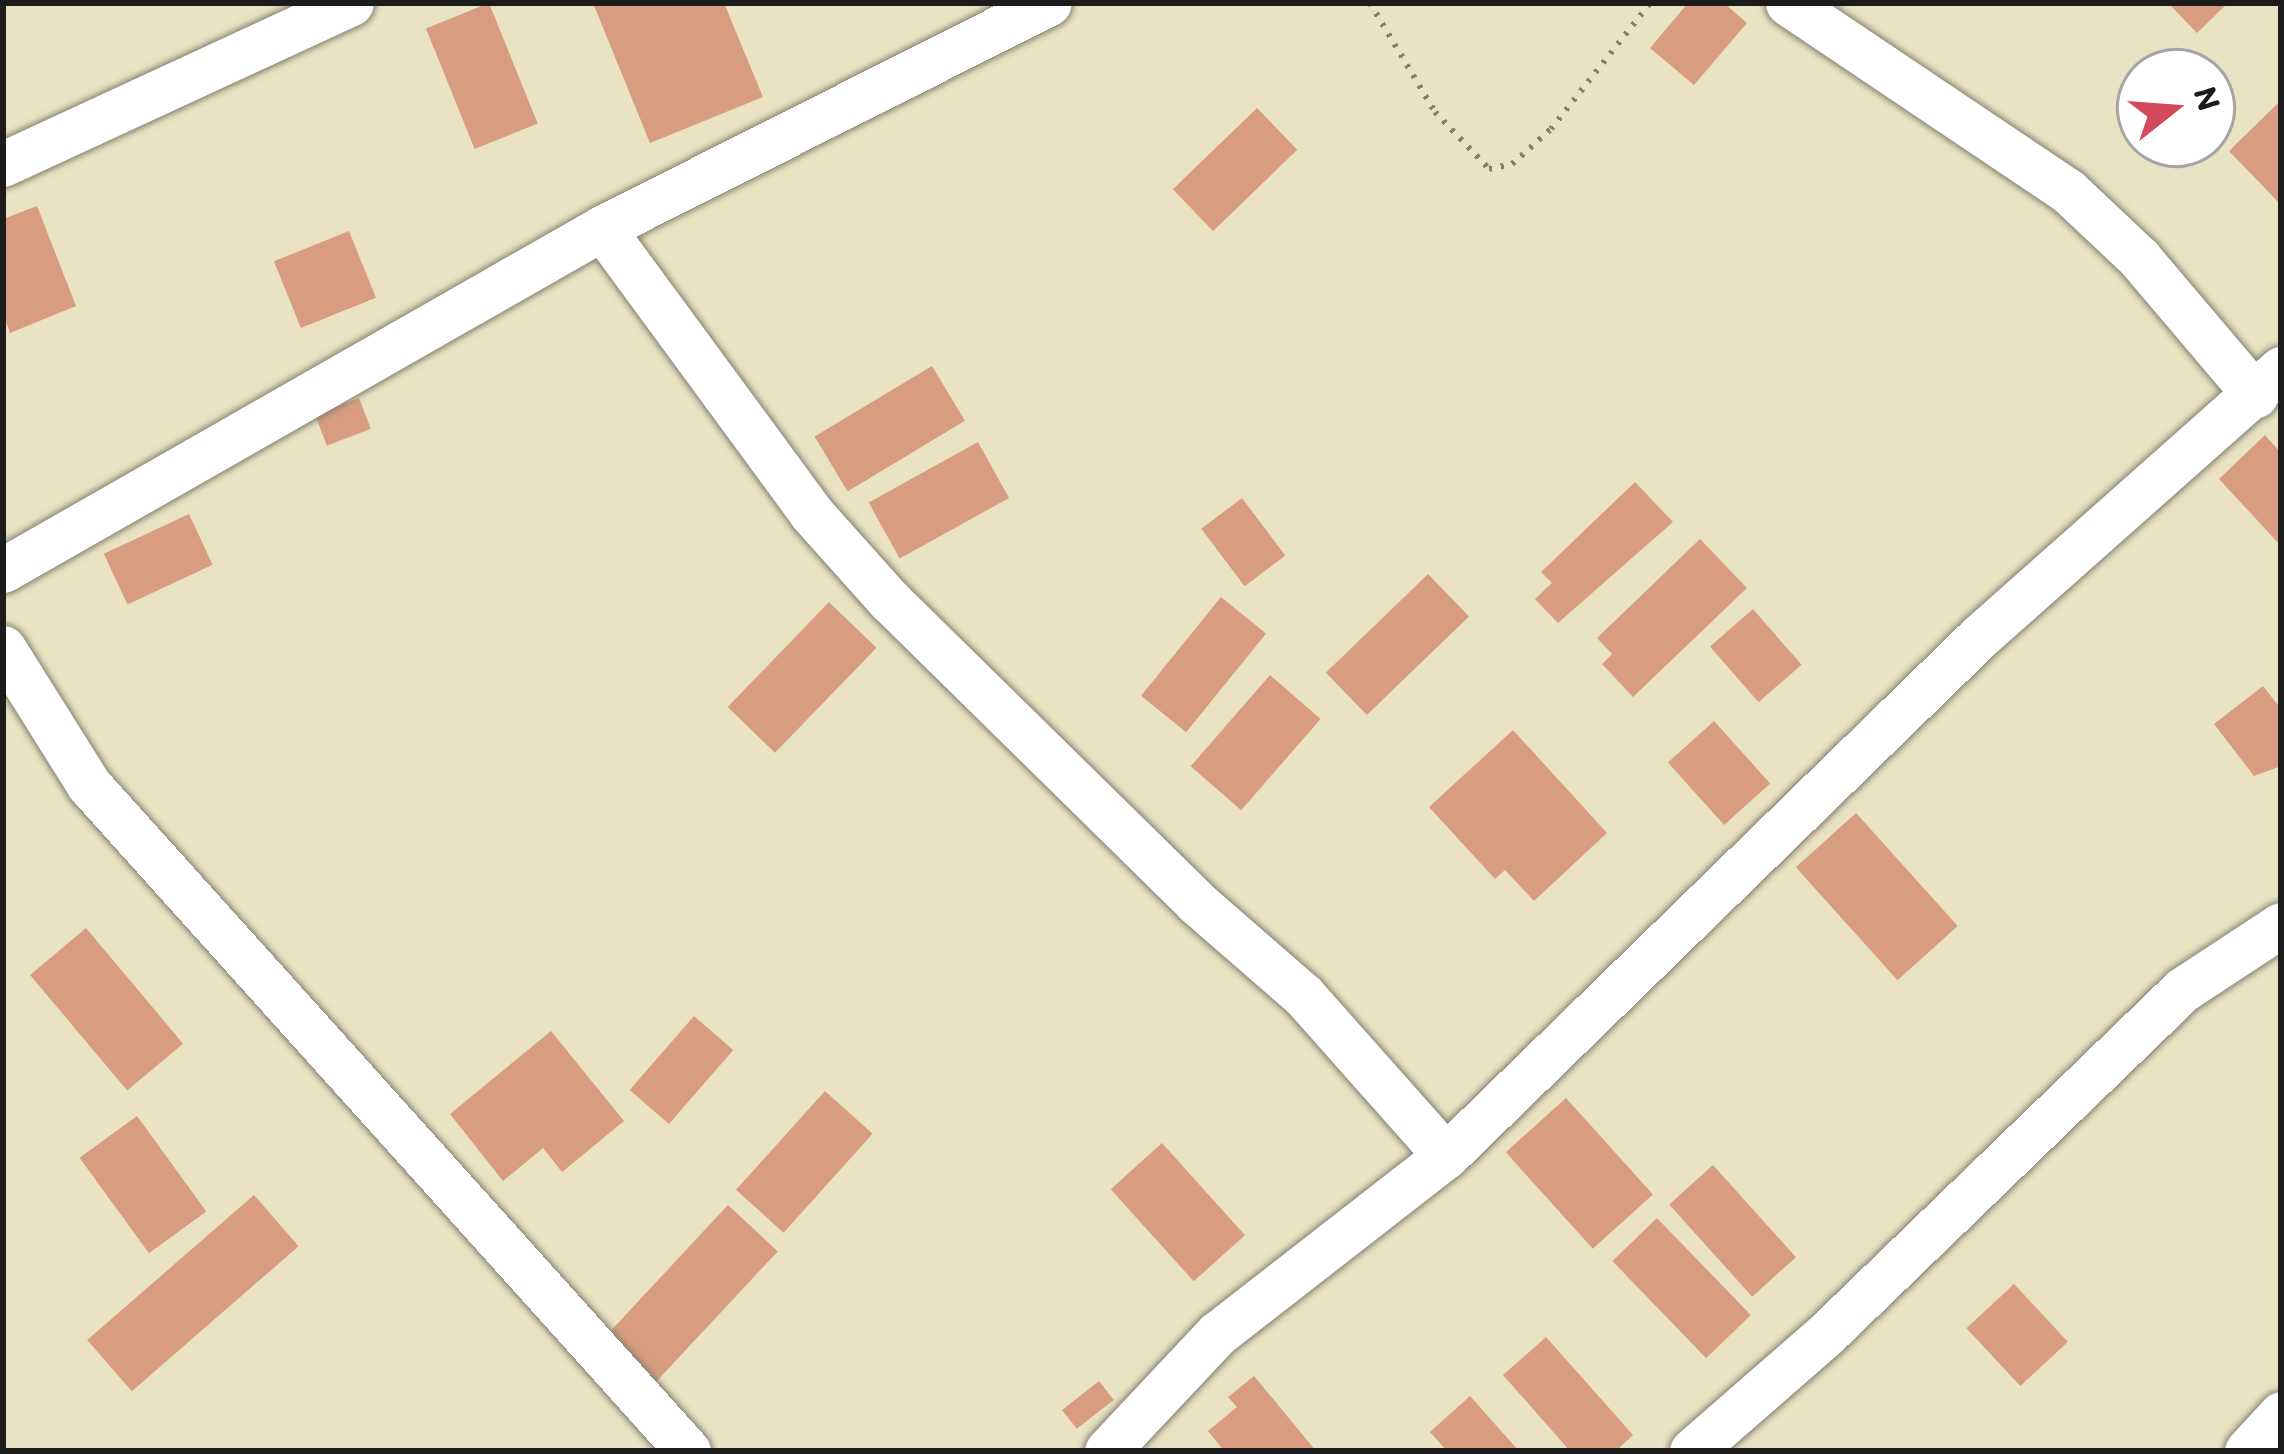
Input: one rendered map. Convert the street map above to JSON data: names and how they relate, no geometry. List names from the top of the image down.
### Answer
{
  "north": "right"
}
